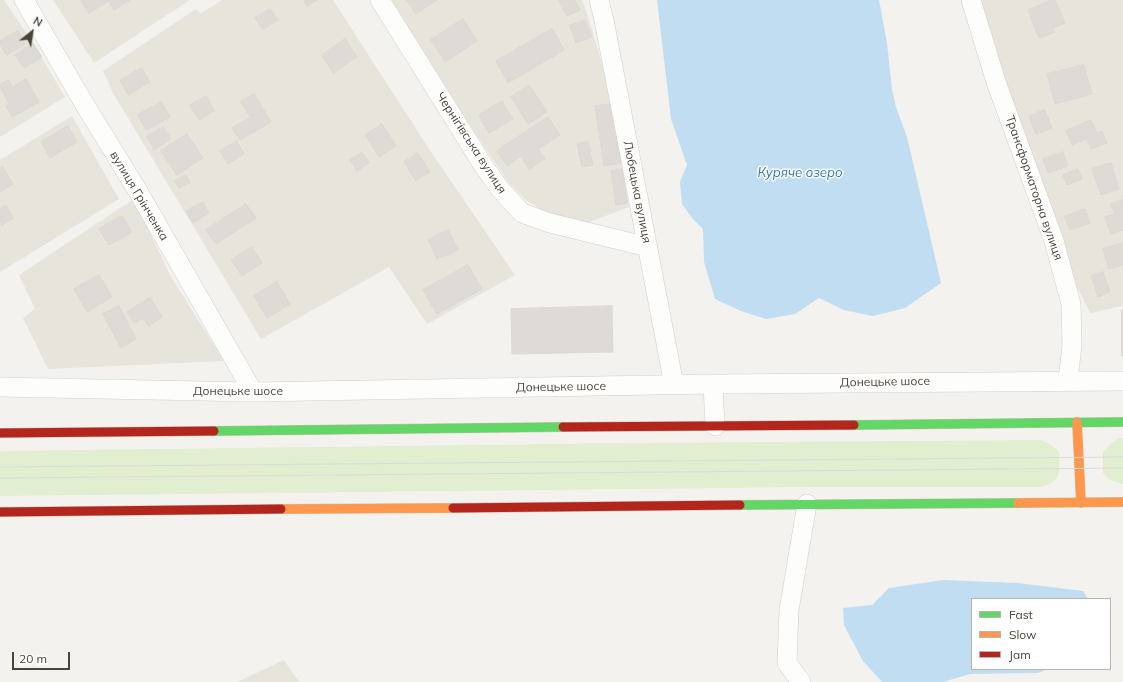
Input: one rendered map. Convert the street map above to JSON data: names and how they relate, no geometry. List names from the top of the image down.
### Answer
{
  "streets": {
    "street": [
      "Чернігівська вулиця",
      "Трансформаторна вулиця",
      "Любецька вулиця",
      "вулиця Грінченка",
      "Донецьке шосе"
    ]
  },
  "crossings": [
    ["Чернігівська вулиця", "Любецька вулиця"],
    ["Трансформаторна вулиця", "Донецьке шосе"],
    ["Любецька вулиця", "Донецьке шосе"],
    ["вулиця Грінченка", "Донецьке шосе"]
  ],
  "water": ["Куряче озеро"],
  "legend": ["Fast", "Slow", "Jam"],
  "scale_bar": "20 m",
  "north": "top right"
}
